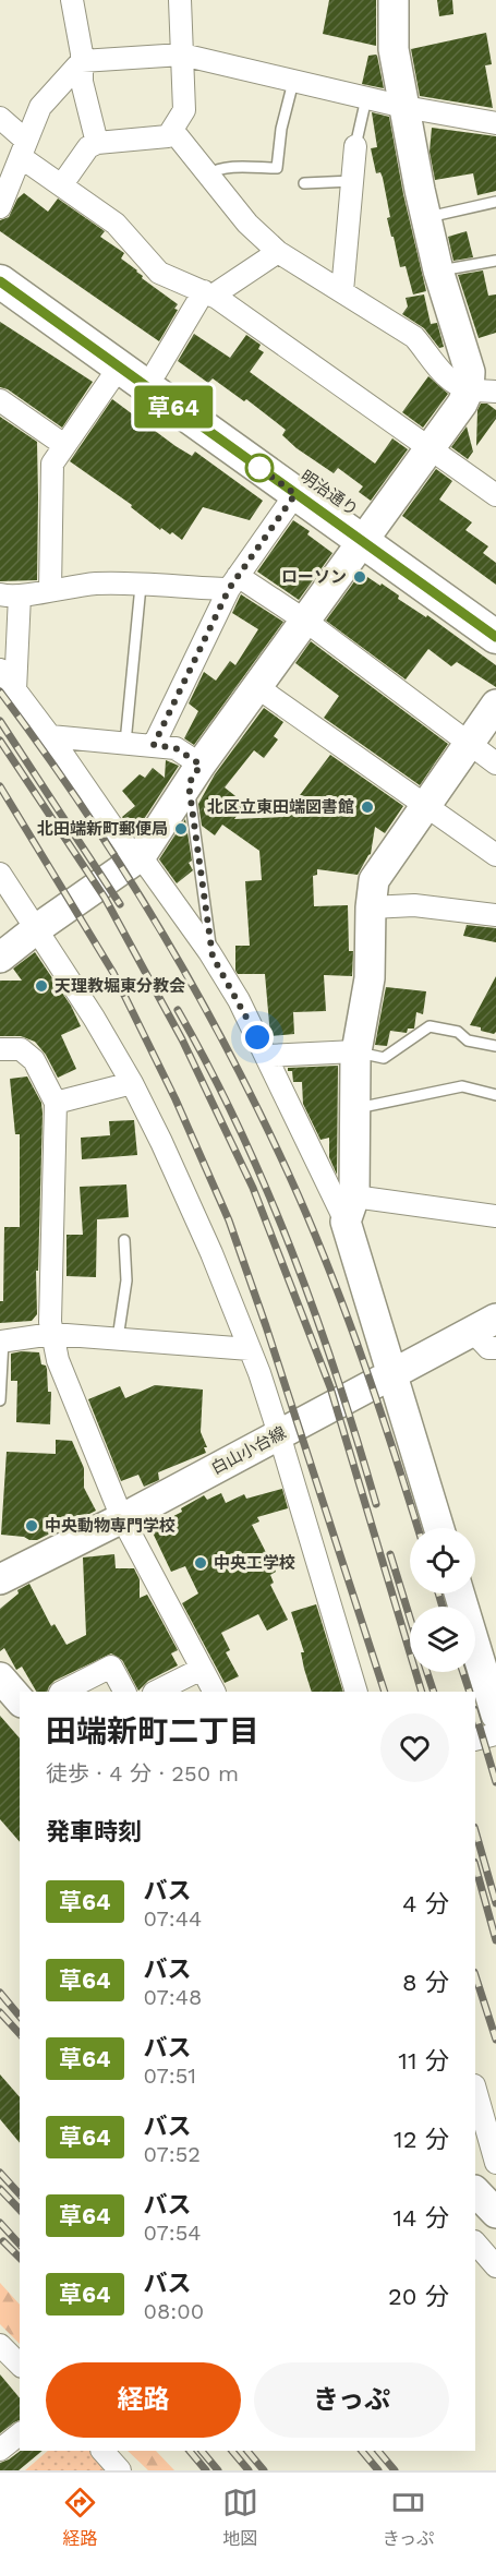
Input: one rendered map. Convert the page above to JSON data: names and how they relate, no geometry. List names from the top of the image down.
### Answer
{
  "streets": {
    "main road": ["明治通り"],
    "street": ["白山小台線"]
  },
  "places": [
    "ローソン",
    "北区立東田端図書館",
    "北田端新町郵便局",
    "天理教堀東分教会",
    "中央動物専門学校",
    "中央工学校"
  ],
  "lines": ["bus line 草64"],
  "page": {
    "on_map": "草64",
    "heading": [
      ["田端新町二丁目", "徒歩 · 4 分 · 250 m"],
      "発車時刻"
    ],
    "list": [
      {
        "mark": "草64",
        "name": "バス",
        "note": "07:44",
        "value": "4 分"
      },
      {
        "mark": "草64",
        "name": "バス",
        "note": "07:48",
        "value": "8 分"
      },
      {
        "mark": "草64",
        "name": "バス",
        "note": "07:51",
        "value": "11 分"
      },
      {
        "mark": "草64",
        "name": "バス",
        "note": "07:52",
        "value": "12 分"
      },
      {
        "mark": "草64",
        "name": "バス",
        "note": "07:54",
        "value": "14 分"
      },
      {
        "mark": "草64",
        "name": "バス",
        "note": "08:00",
        "value": "20 分"
      }
    ],
    "buttons": ["経路", "きっぷ"],
    "tabs": ["経路", "地図", "きっぷ"]
  }
}
